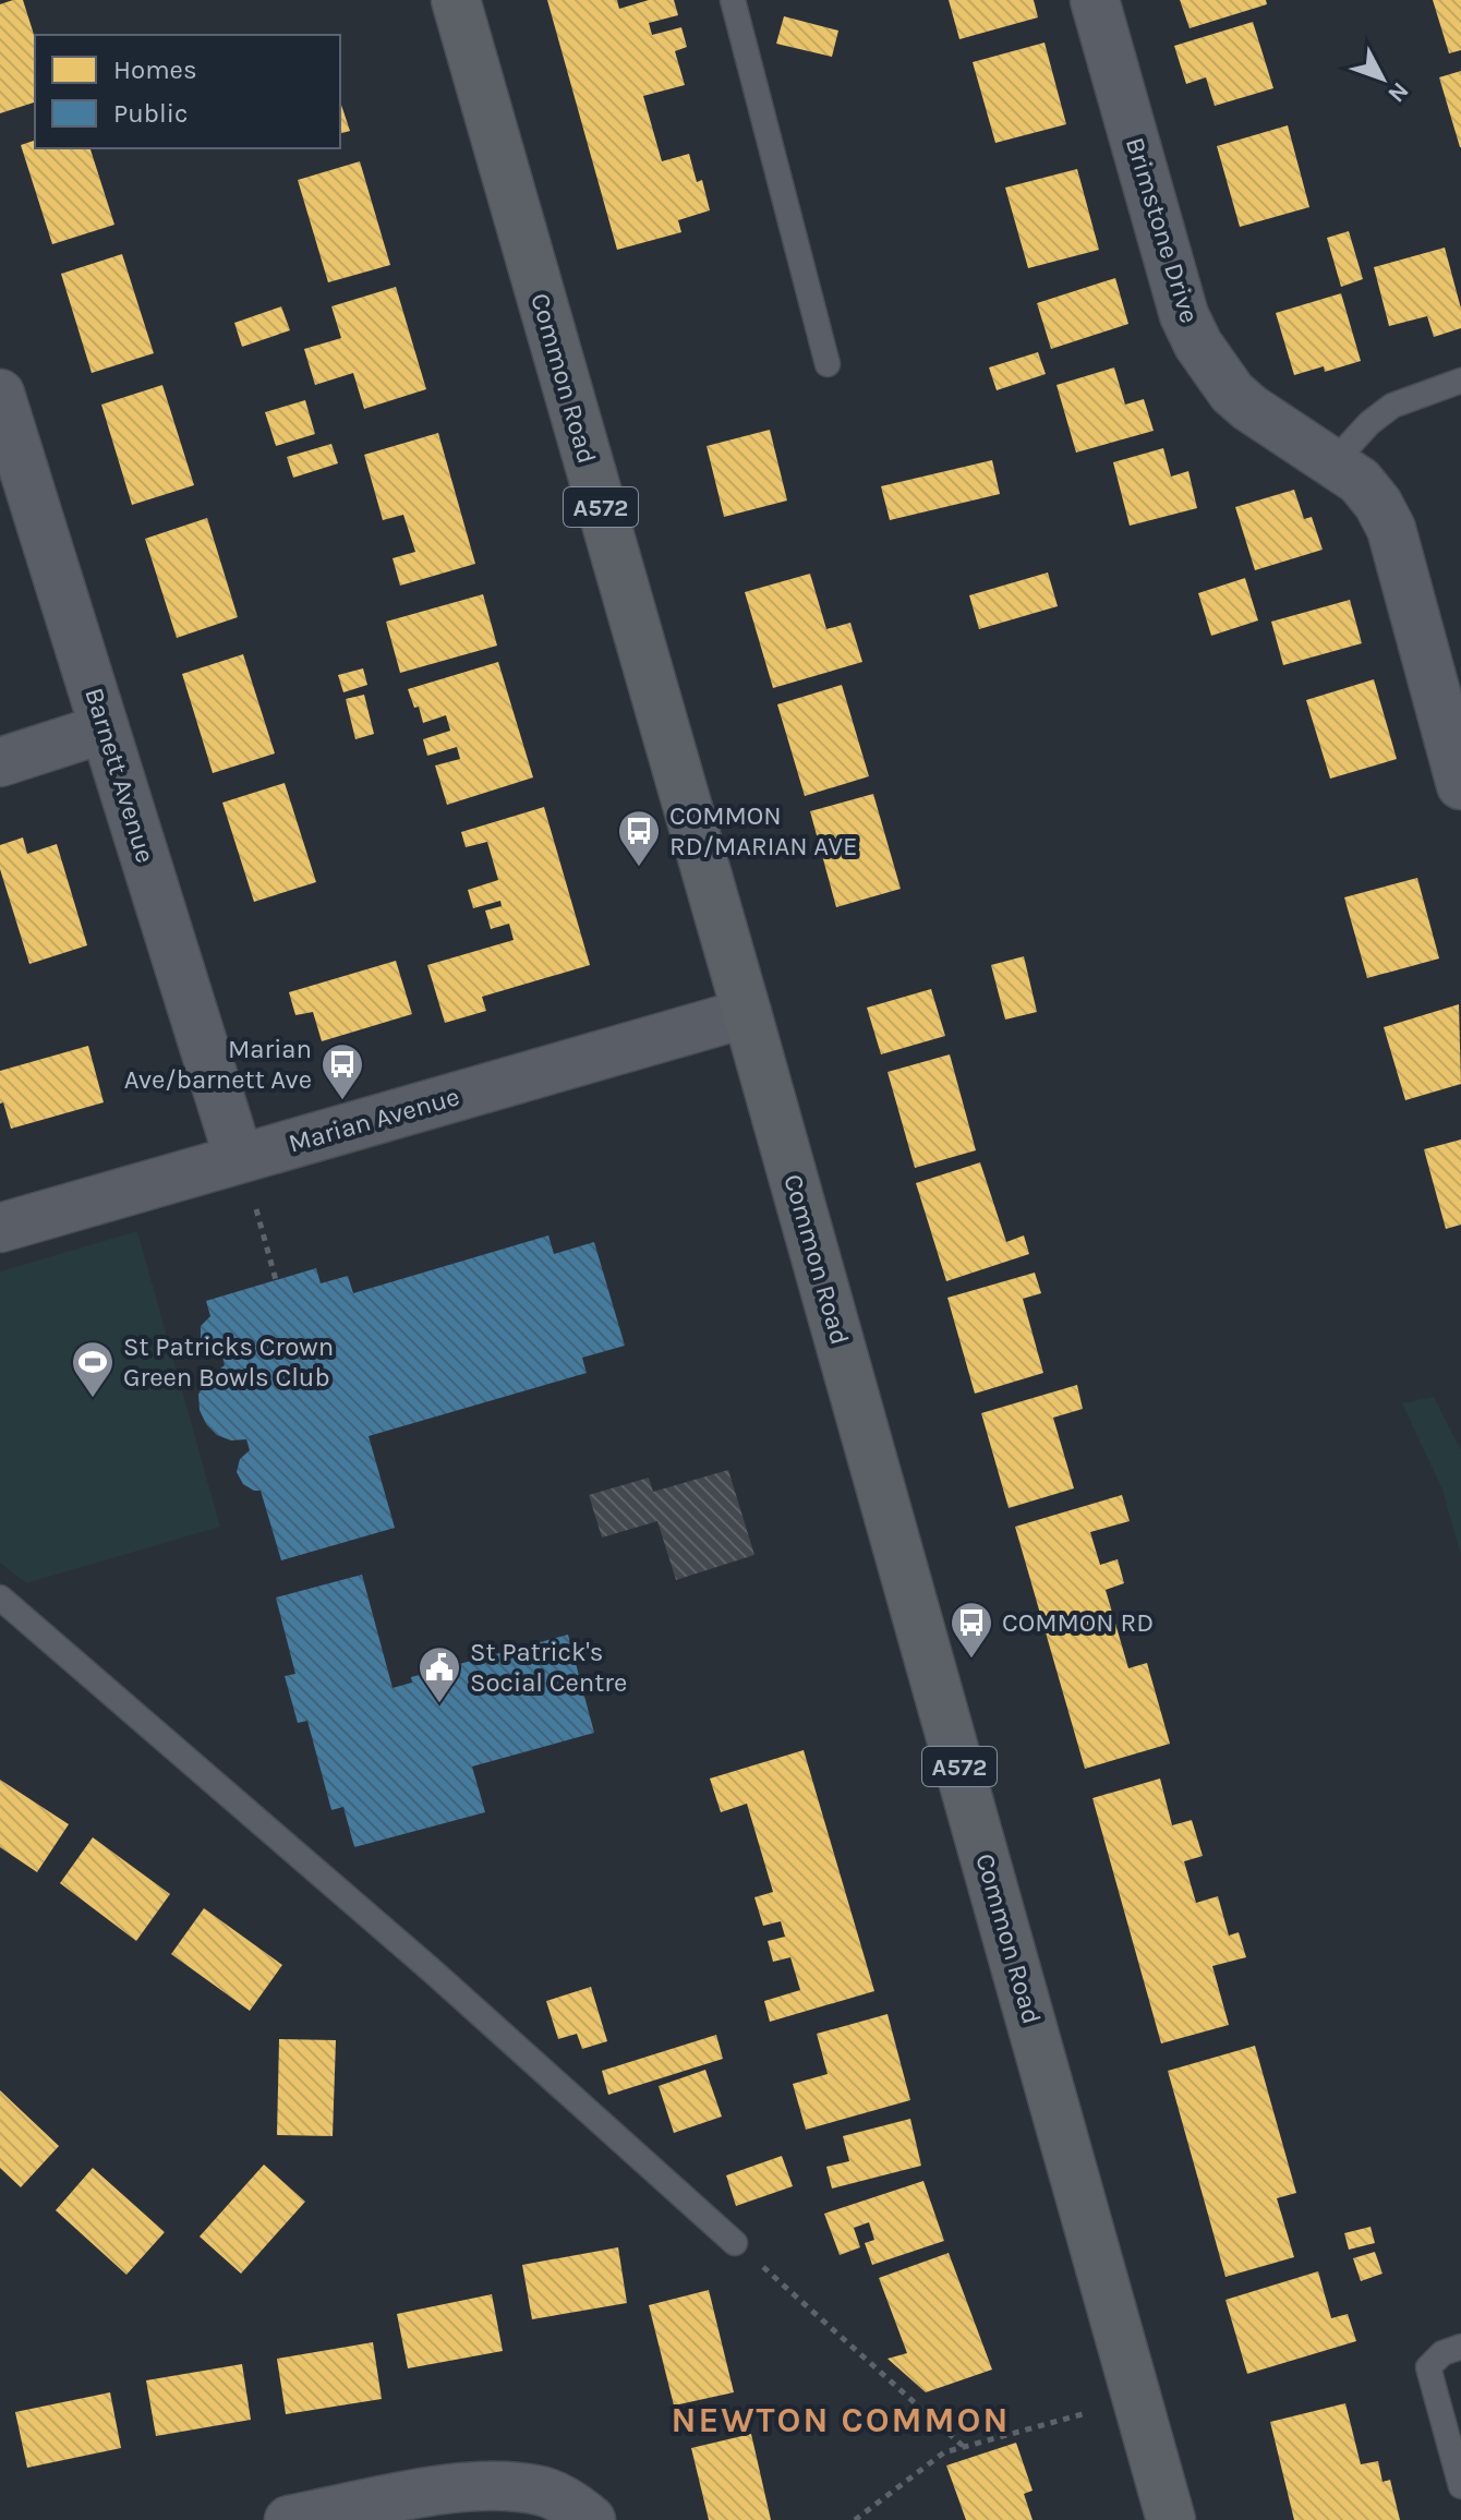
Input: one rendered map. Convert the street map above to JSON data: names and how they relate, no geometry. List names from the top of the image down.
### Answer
{
  "streets": {
    "main road": ["Common Road", "A572"],
    "street": ["Brimstone Drive", "Barnett Avenue", "Marian Avenue"]
  },
  "crossings": [
    ["Common Road", "Marian Avenue"],
    ["Barnett Avenue", "Marian Avenue"]
  ],
  "districts": ["NEWTON COMMON"],
  "places": {
    "bus stop": ["COMMON RD/MARIAN AVE", "Marian Ave/barnett Ave", "COMMON RD"],
    "sports": ["St Patricks Crown Green Bowls Club"],
    "public building": ["St Patrick's Social Centre"]
  },
  "legend": ["Homes", "Public"],
  "north": "bottom right"
}
